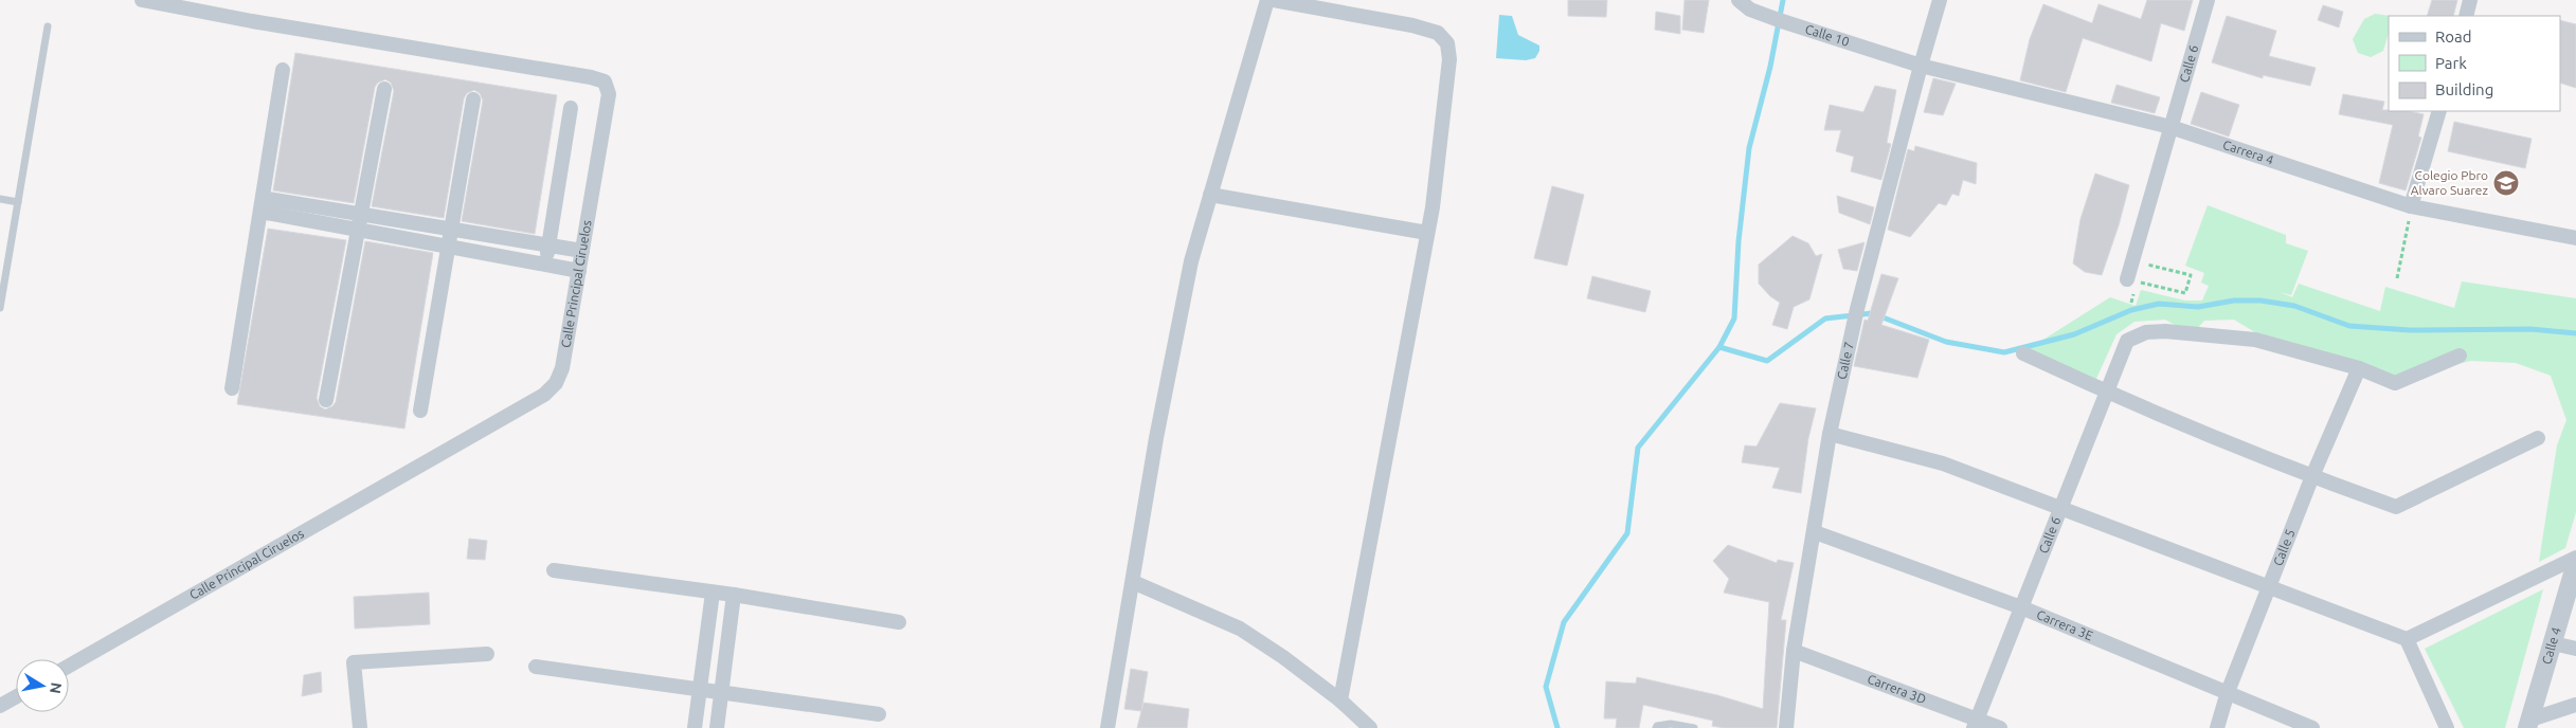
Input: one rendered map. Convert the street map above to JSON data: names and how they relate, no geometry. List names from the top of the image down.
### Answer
{
  "streets": {
    "street": [
      "Calle 10",
      "Calle 6",
      "Carrera 4",
      "Calle Principal Ciruelos",
      "Calle 7",
      "Calle 5",
      "Carrera 3E",
      "Calle 4",
      "Carrera 3D"
    ]
  },
  "crossings": [
    ["Calle 10", "Carrera 4"],
    ["Calle 10", "Calle 7"],
    ["Calle 6", "Carrera 4"],
    ["Calle 6", "Calle 5"],
    ["Calle 6", "Carrera 3E"],
    ["Calle 6", "Carrera 3D"],
    ["Carrera 4", "Calle 7"],
    ["Calle 7", "Carrera 3E"],
    ["Calle 7", "Carrera 3D"],
    ["Calle 5", "Carrera 3E"]
  ],
  "places": {
    "school or university": ["Colegio Pbro Alvaro Suarez"]
  },
  "legend": ["Road", "Park", "Building"],
  "north": "right"
}
